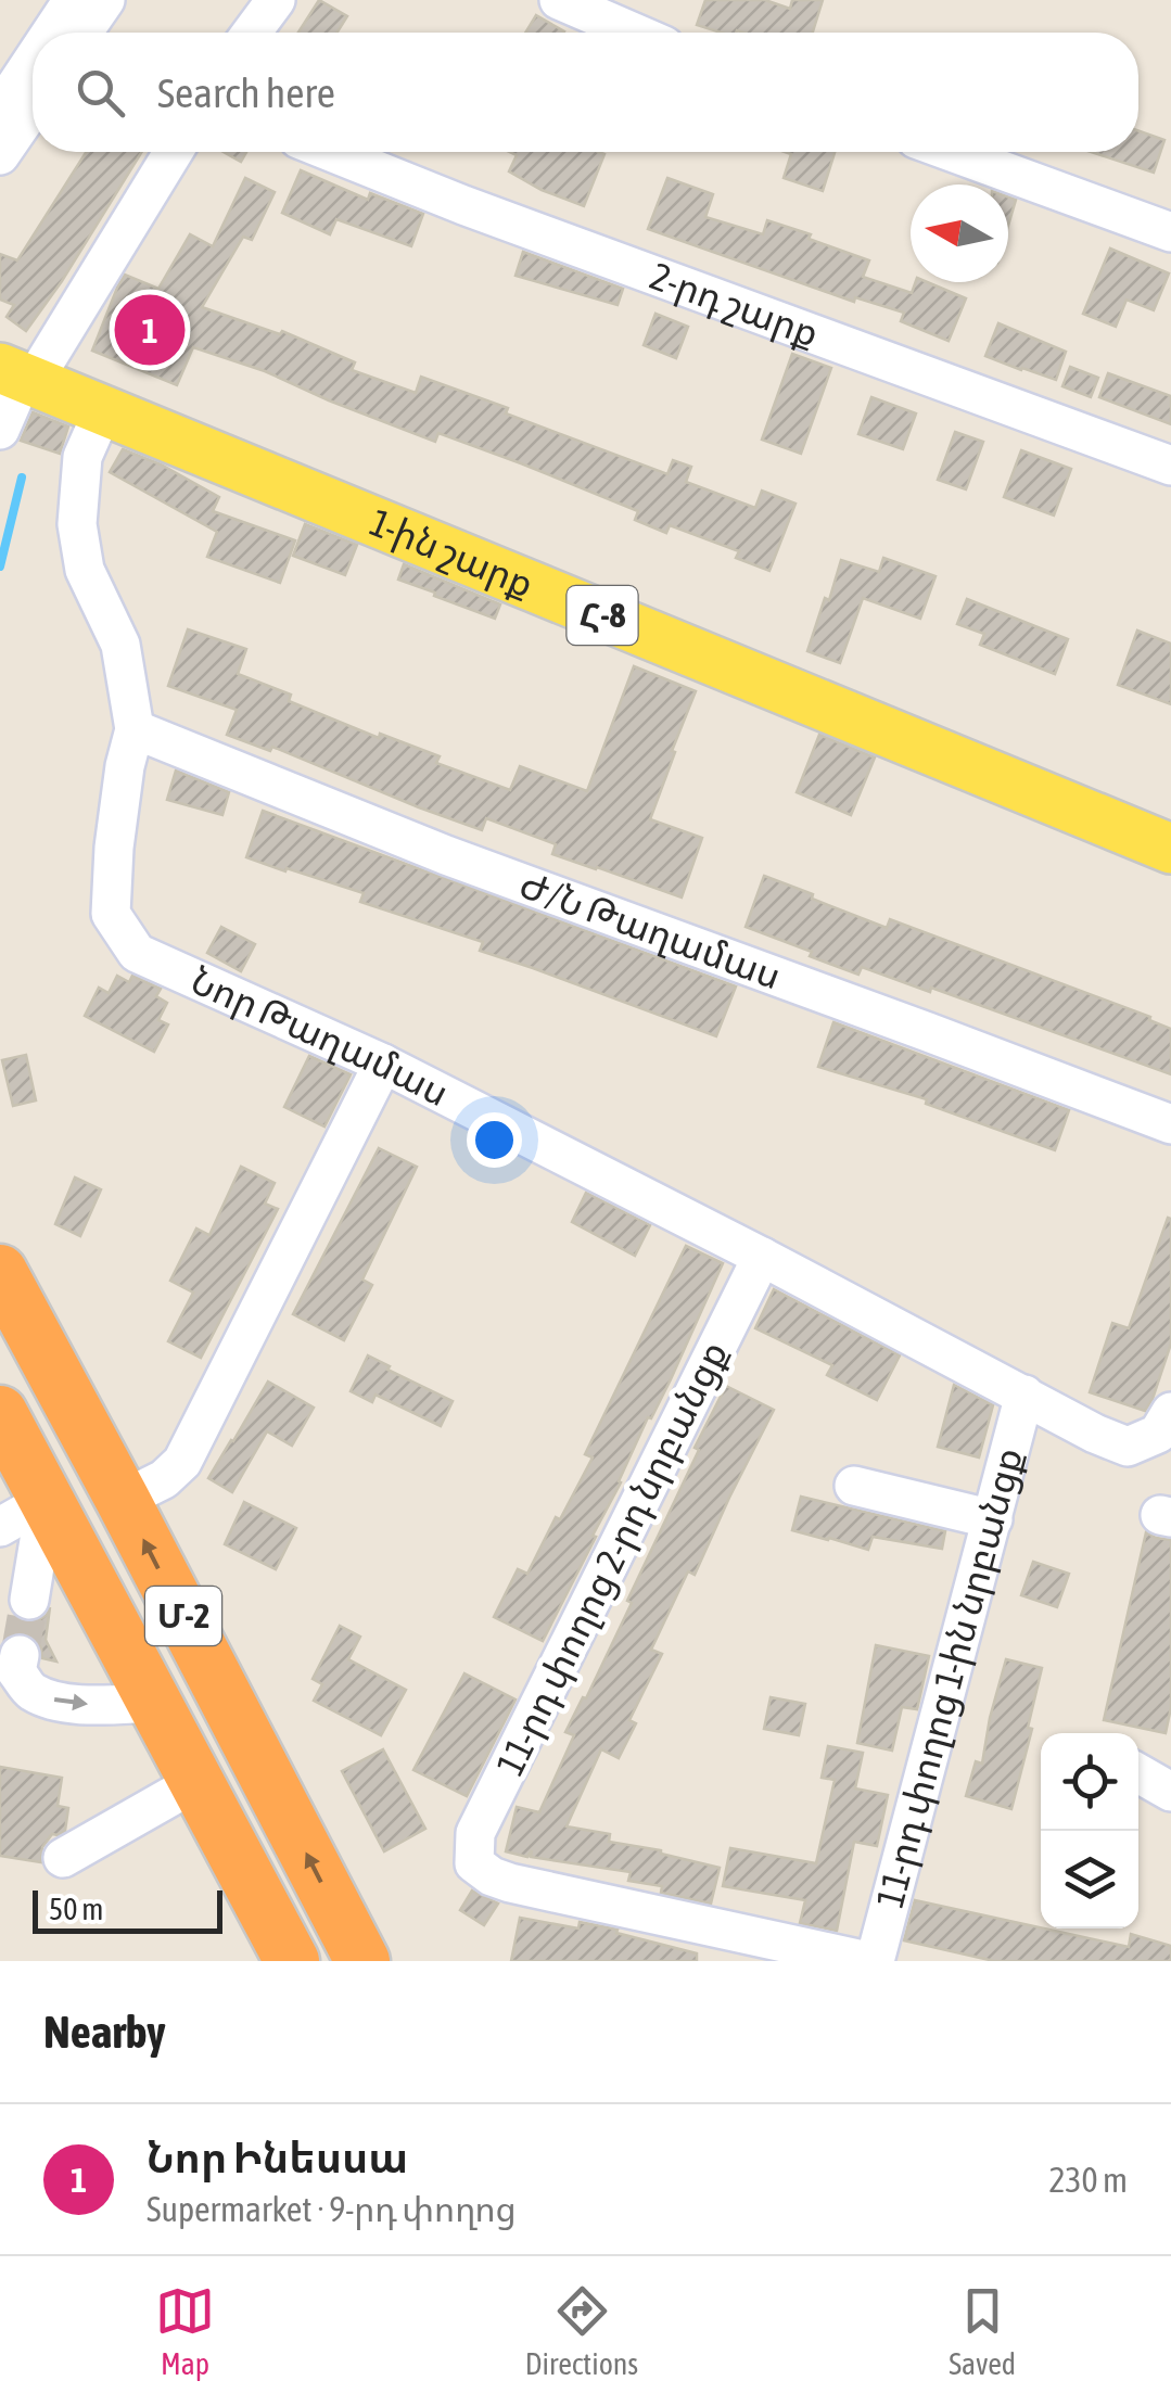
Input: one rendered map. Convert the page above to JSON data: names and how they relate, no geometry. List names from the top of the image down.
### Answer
{
  "streets": {
    "highway": ["Մ-2"],
    "main road": ["1-ին շարք", "Հ-8"],
    "street": [
      "2-րդ շարք",
      "Ժ/Ն Թաղամաս",
      "Նոր Թաղամաս",
      "11-րդ փողոց 2-րդ նրբանցք",
      "11-րդ փողոց 1-ին նրբանցք"
    ]
  },
  "crossings": [
    ["1-ին շարք", "Նոր Թաղամաս"],
    ["Ժ/Ն Թաղամաս", "Նոր Թաղամաս"],
    ["Նոր Թաղամաս", "11-րդ փողոց 2-րդ նրբանցք"],
    ["Նոր Թաղամաս", "11-րդ փողոց 1-ին նրբանցք"],
    ["11-րդ փողոց 2-րդ նրբանցք", "11-րդ փողոց 1-ին նրբանցք"]
  ],
  "scale_bar": "50 m",
  "north": "left",
  "page": {
    "search": "Search here",
    "pins": "1",
    "scale": "50 m",
    "heading": "Nearby",
    "list": [
      {
        "mark": "1",
        "name": "Նոր Ինեսսա",
        "note": "Supermarket · 9-րդ փողոց",
        "value": "230 m"
      }
    ],
    "nav": ["Map", "Directions", "Saved"]
  }
}
